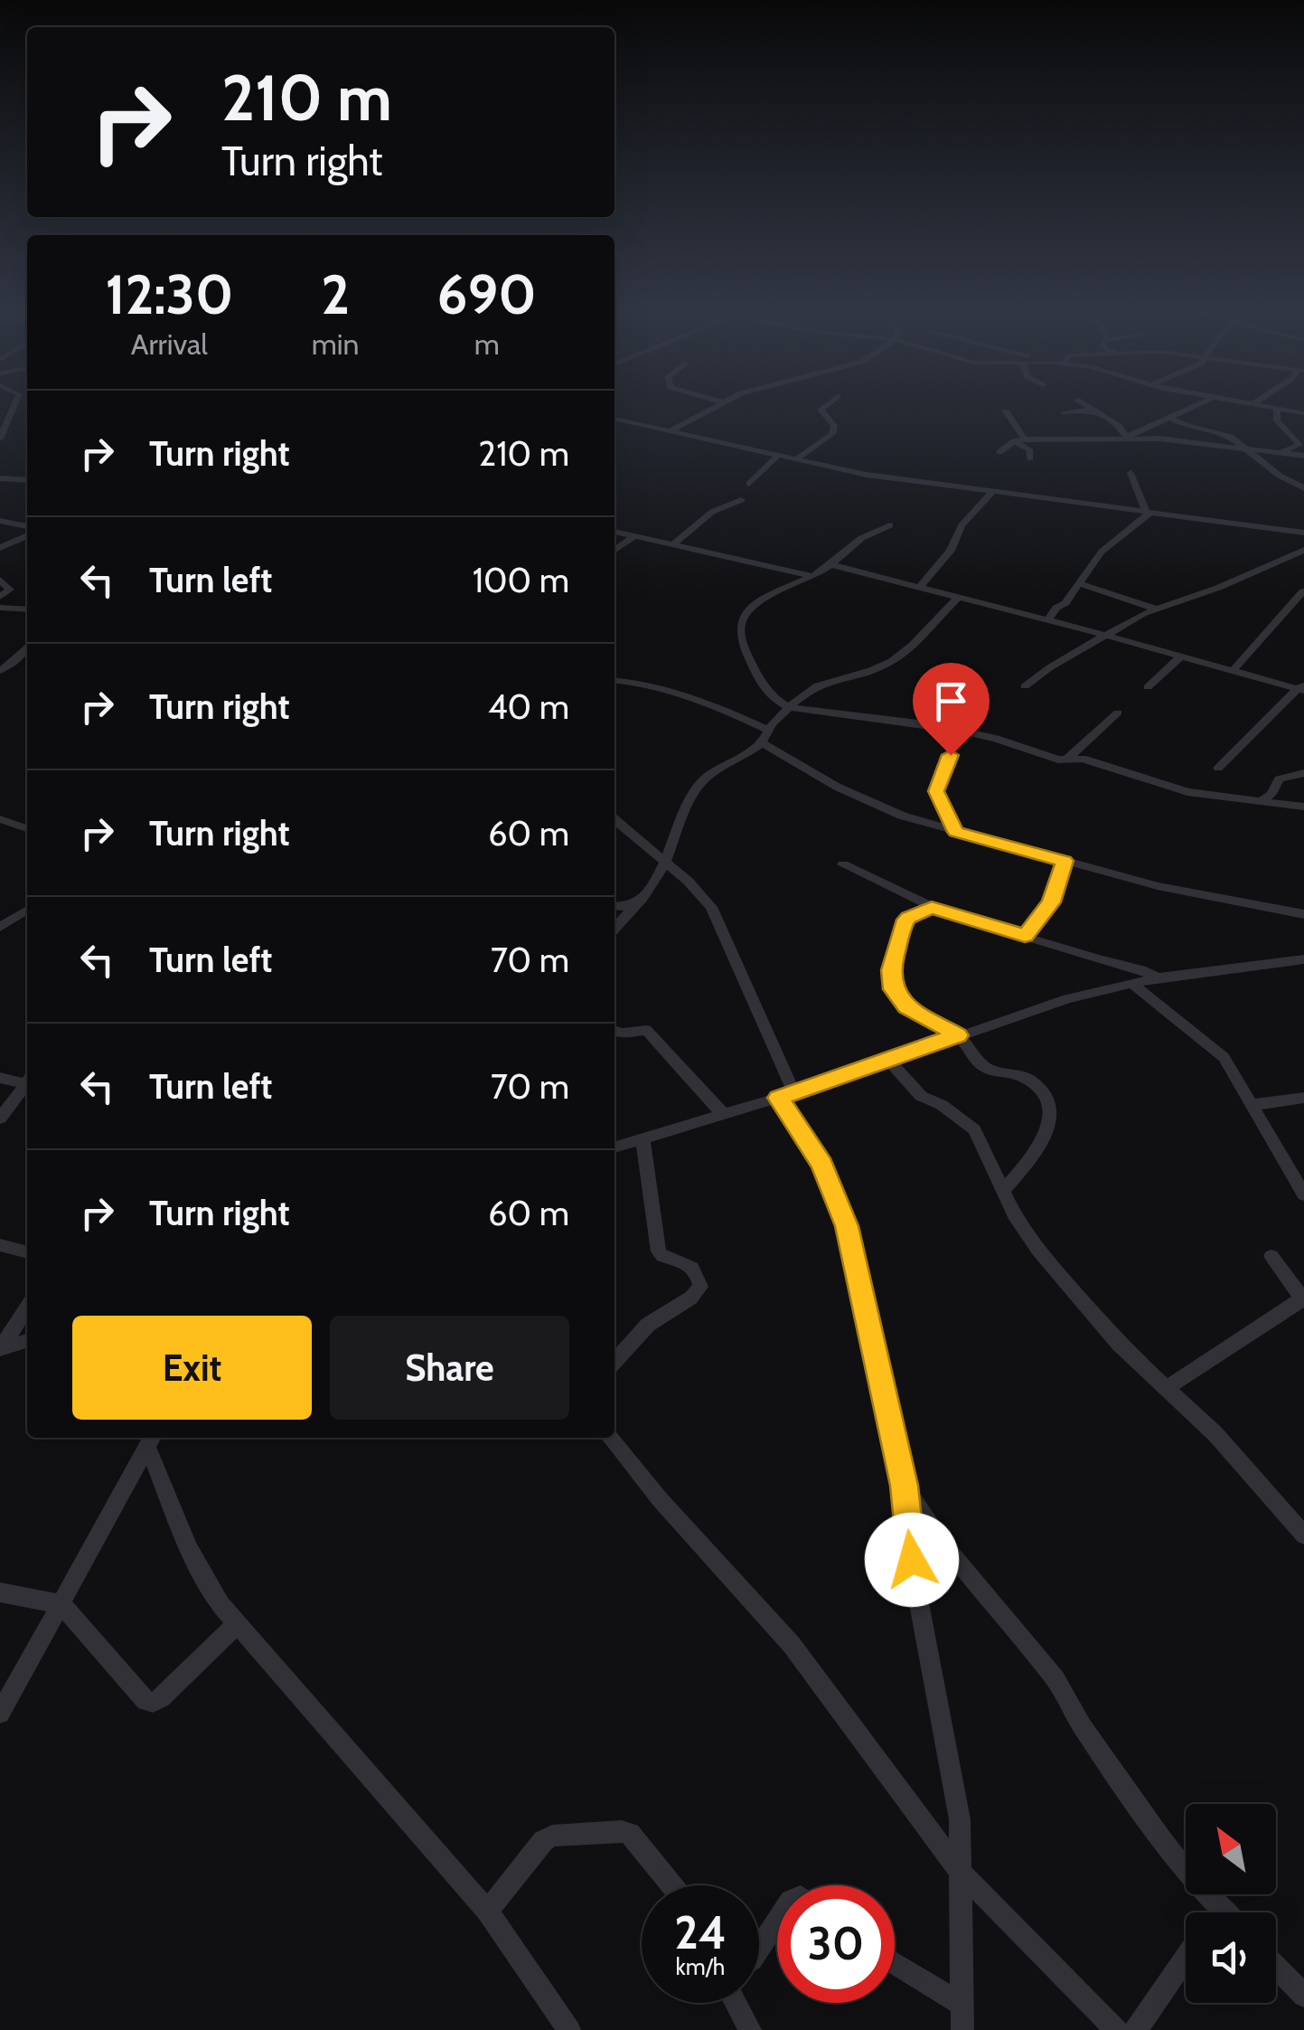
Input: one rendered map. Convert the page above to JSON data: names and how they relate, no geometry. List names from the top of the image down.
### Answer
{
  "north": "top left",
  "page": {
    "turn": ["210 m", "Turn right"],
    "eta": [
      "12:30",
      "Arrival",
      "2",
      "min",
      "690",
      "m"
    ],
    "list": [
      {
        "name": "Turn right",
        "value": "210 m"
      },
      {
        "name": "Turn left",
        "value": "100 m"
      },
      {
        "name": "Turn right",
        "value": "40 m"
      },
      {
        "name": "Turn right",
        "value": "60 m"
      },
      {
        "name": "Turn left",
        "value": "70 m"
      },
      {
        "name": "Turn left",
        "value": "70 m"
      },
      {
        "name": "Turn right",
        "value": "60 m"
      }
    ],
    "buttons": ["Exit", "Share"],
    "speed": "24 km/h",
    "limit": "30"
  }
}
